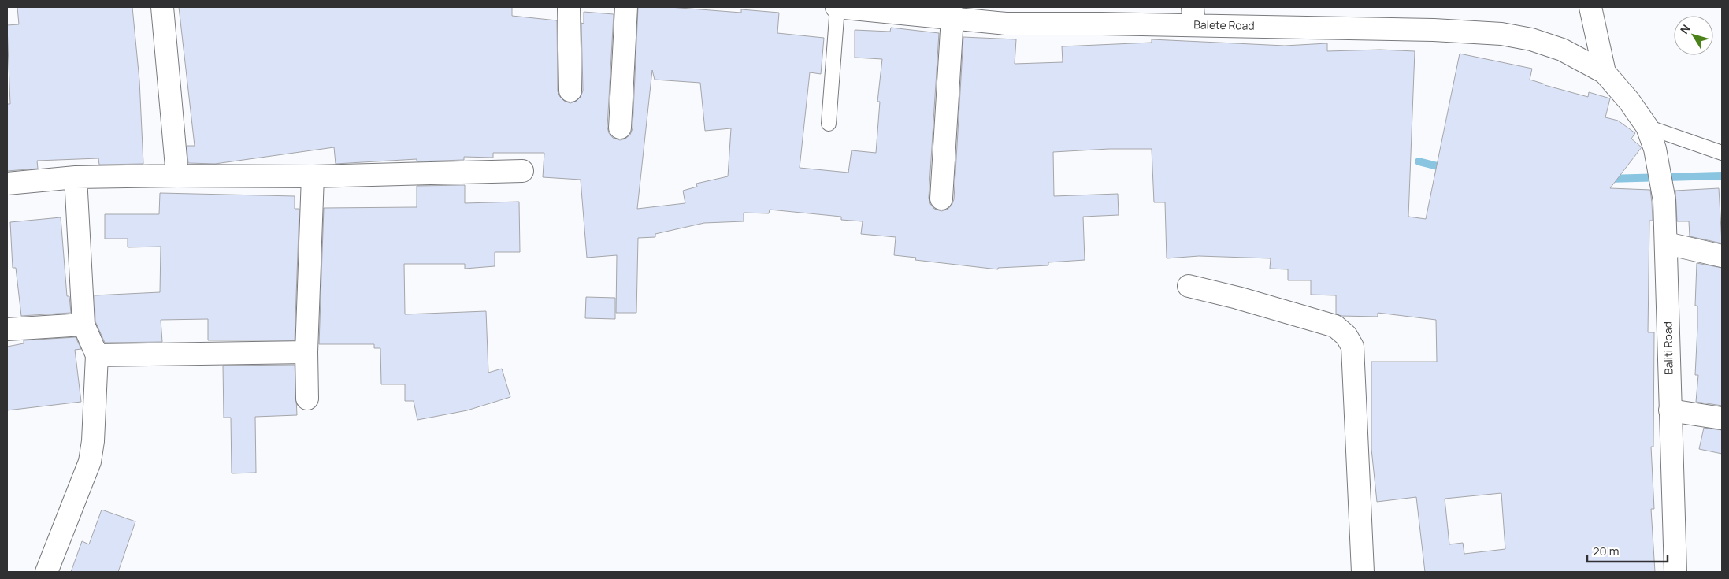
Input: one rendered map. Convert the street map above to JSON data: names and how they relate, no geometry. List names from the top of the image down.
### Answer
{
  "streets": {
    "street": ["Balete Road", "Baliti Road"]
  },
  "crossings": [
    ["Balete Road", "Baliti Road"]
  ],
  "scale_bar": "20 m",
  "north": "top left"
}
